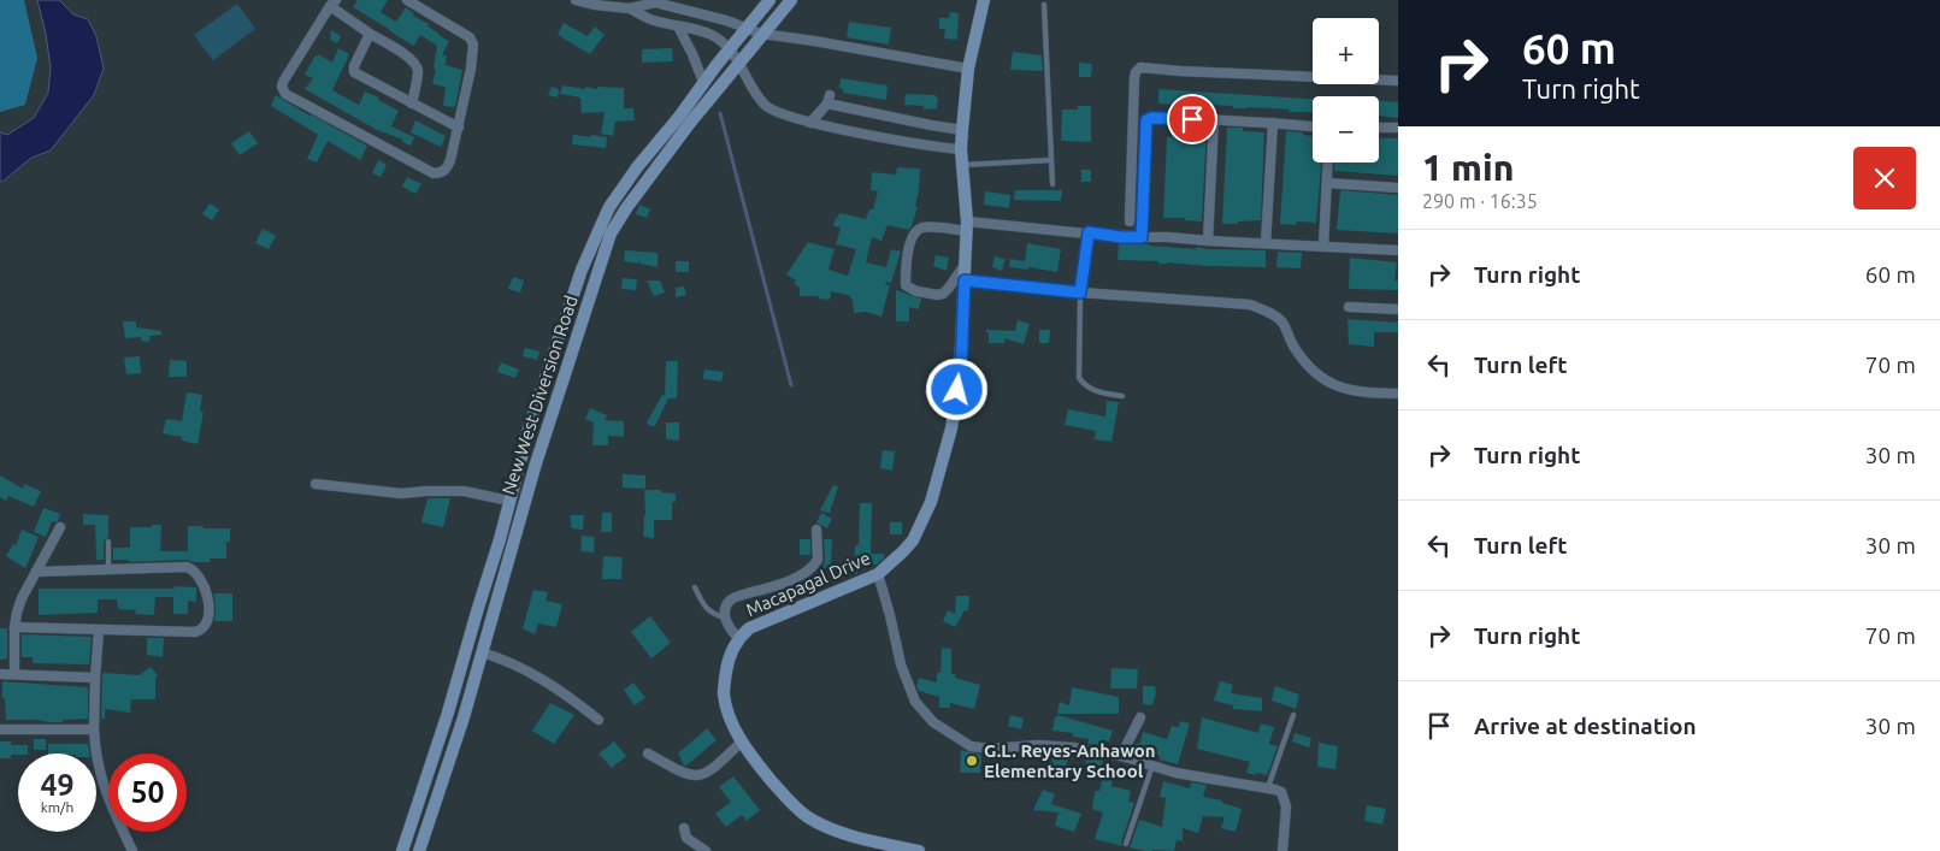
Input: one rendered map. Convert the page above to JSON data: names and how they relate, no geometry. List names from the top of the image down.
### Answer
{
  "streets": {
    "street": ["New West Diversion Road", "Macapagal Drive"]
  },
  "places": ["G.L. Reyes-Anhawon Elementary School"],
  "page": {
    "turn": ["60 m", "Turn right"],
    "map_buttons": ["+", "−"],
    "heading": ["1 min", "290 m · 16:35"],
    "list": [
      {
        "name": "Turn right",
        "value": "60 m"
      },
      {
        "name": "Turn left",
        "value": "70 m"
      },
      {
        "name": "Turn right",
        "value": "30 m"
      },
      {
        "name": "Turn left",
        "value": "30 m"
      },
      {
        "name": "Turn right",
        "value": "70 m"
      },
      {
        "name": "Arrive at destination",
        "value": "30 m"
      }
    ],
    "speed": "49 km/h",
    "limit": "50"
  }
}
